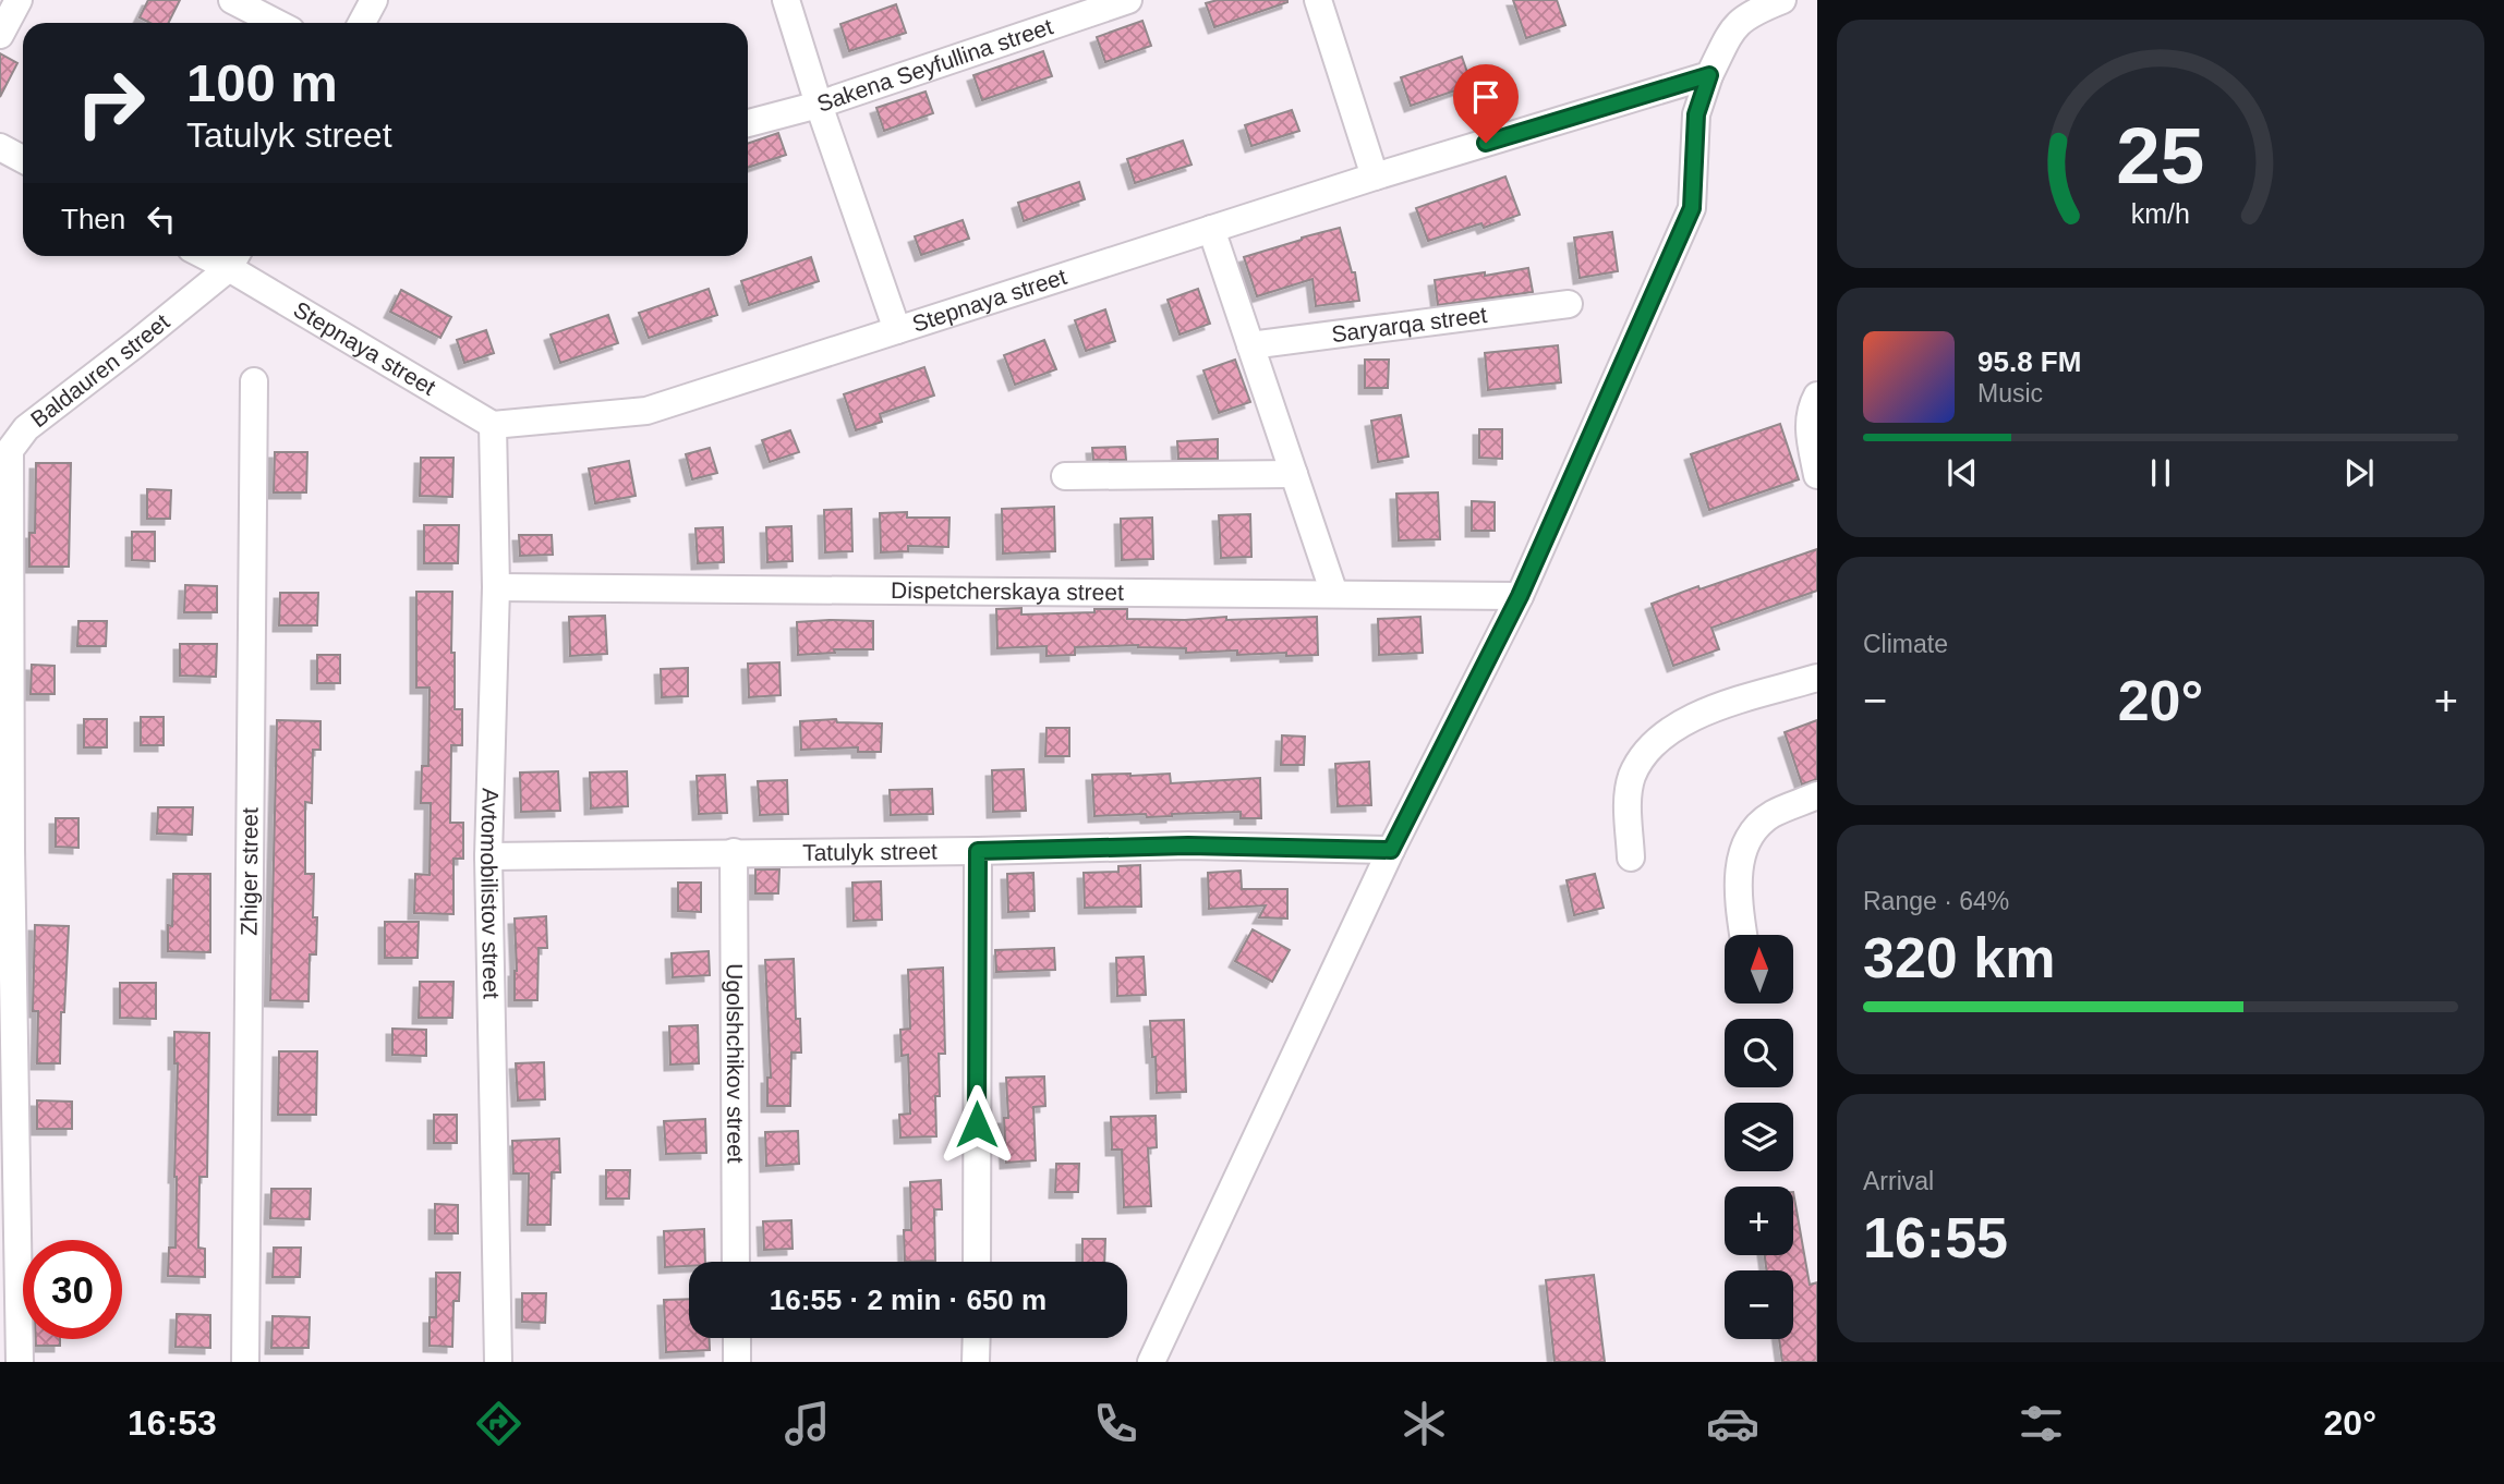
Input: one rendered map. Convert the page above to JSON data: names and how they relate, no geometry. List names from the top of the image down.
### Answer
{
  "streets": {
    "street": [
      "Sakena Seyfullina street",
      "Stepnaya street",
      "Saryarqa street",
      "Baldauren street",
      "Dispetcherskaya street",
      "Tatulyk street",
      "Zhiger street",
      "Avtomobilistov street",
      "Ugolshchikov street"
    ]
  },
  "crossings": [
    ["Stepnaya street", "Baldauren street"],
    ["Stepnaya street", "Avtomobilistov street"],
    ["Dispetcherskaya street", "Avtomobilistov street"],
    ["Tatulyk street", "Avtomobilistov street"],
    ["Tatulyk street", "Ugolshchikov street"]
  ],
  "north": "top",
  "page": {
    "turn": ["100 m", "Tatulyk street"],
    "then": "Then",
    "song": ["95.8 FM", "Music"],
    "tile": [
      "Climate",
      ["Range · 64%", "320 km"],
      ["Arrival", "16:55"]
    ],
    "heat": ["−", "20°", "+"],
    "map_buttons": ["+", "−"],
    "limit": "30",
    "trip": "16:55 · 2 min · 650 m",
    "tabs": ["16:53", "20°"],
    "gauge": ["25", "km/h"]
  }
}
